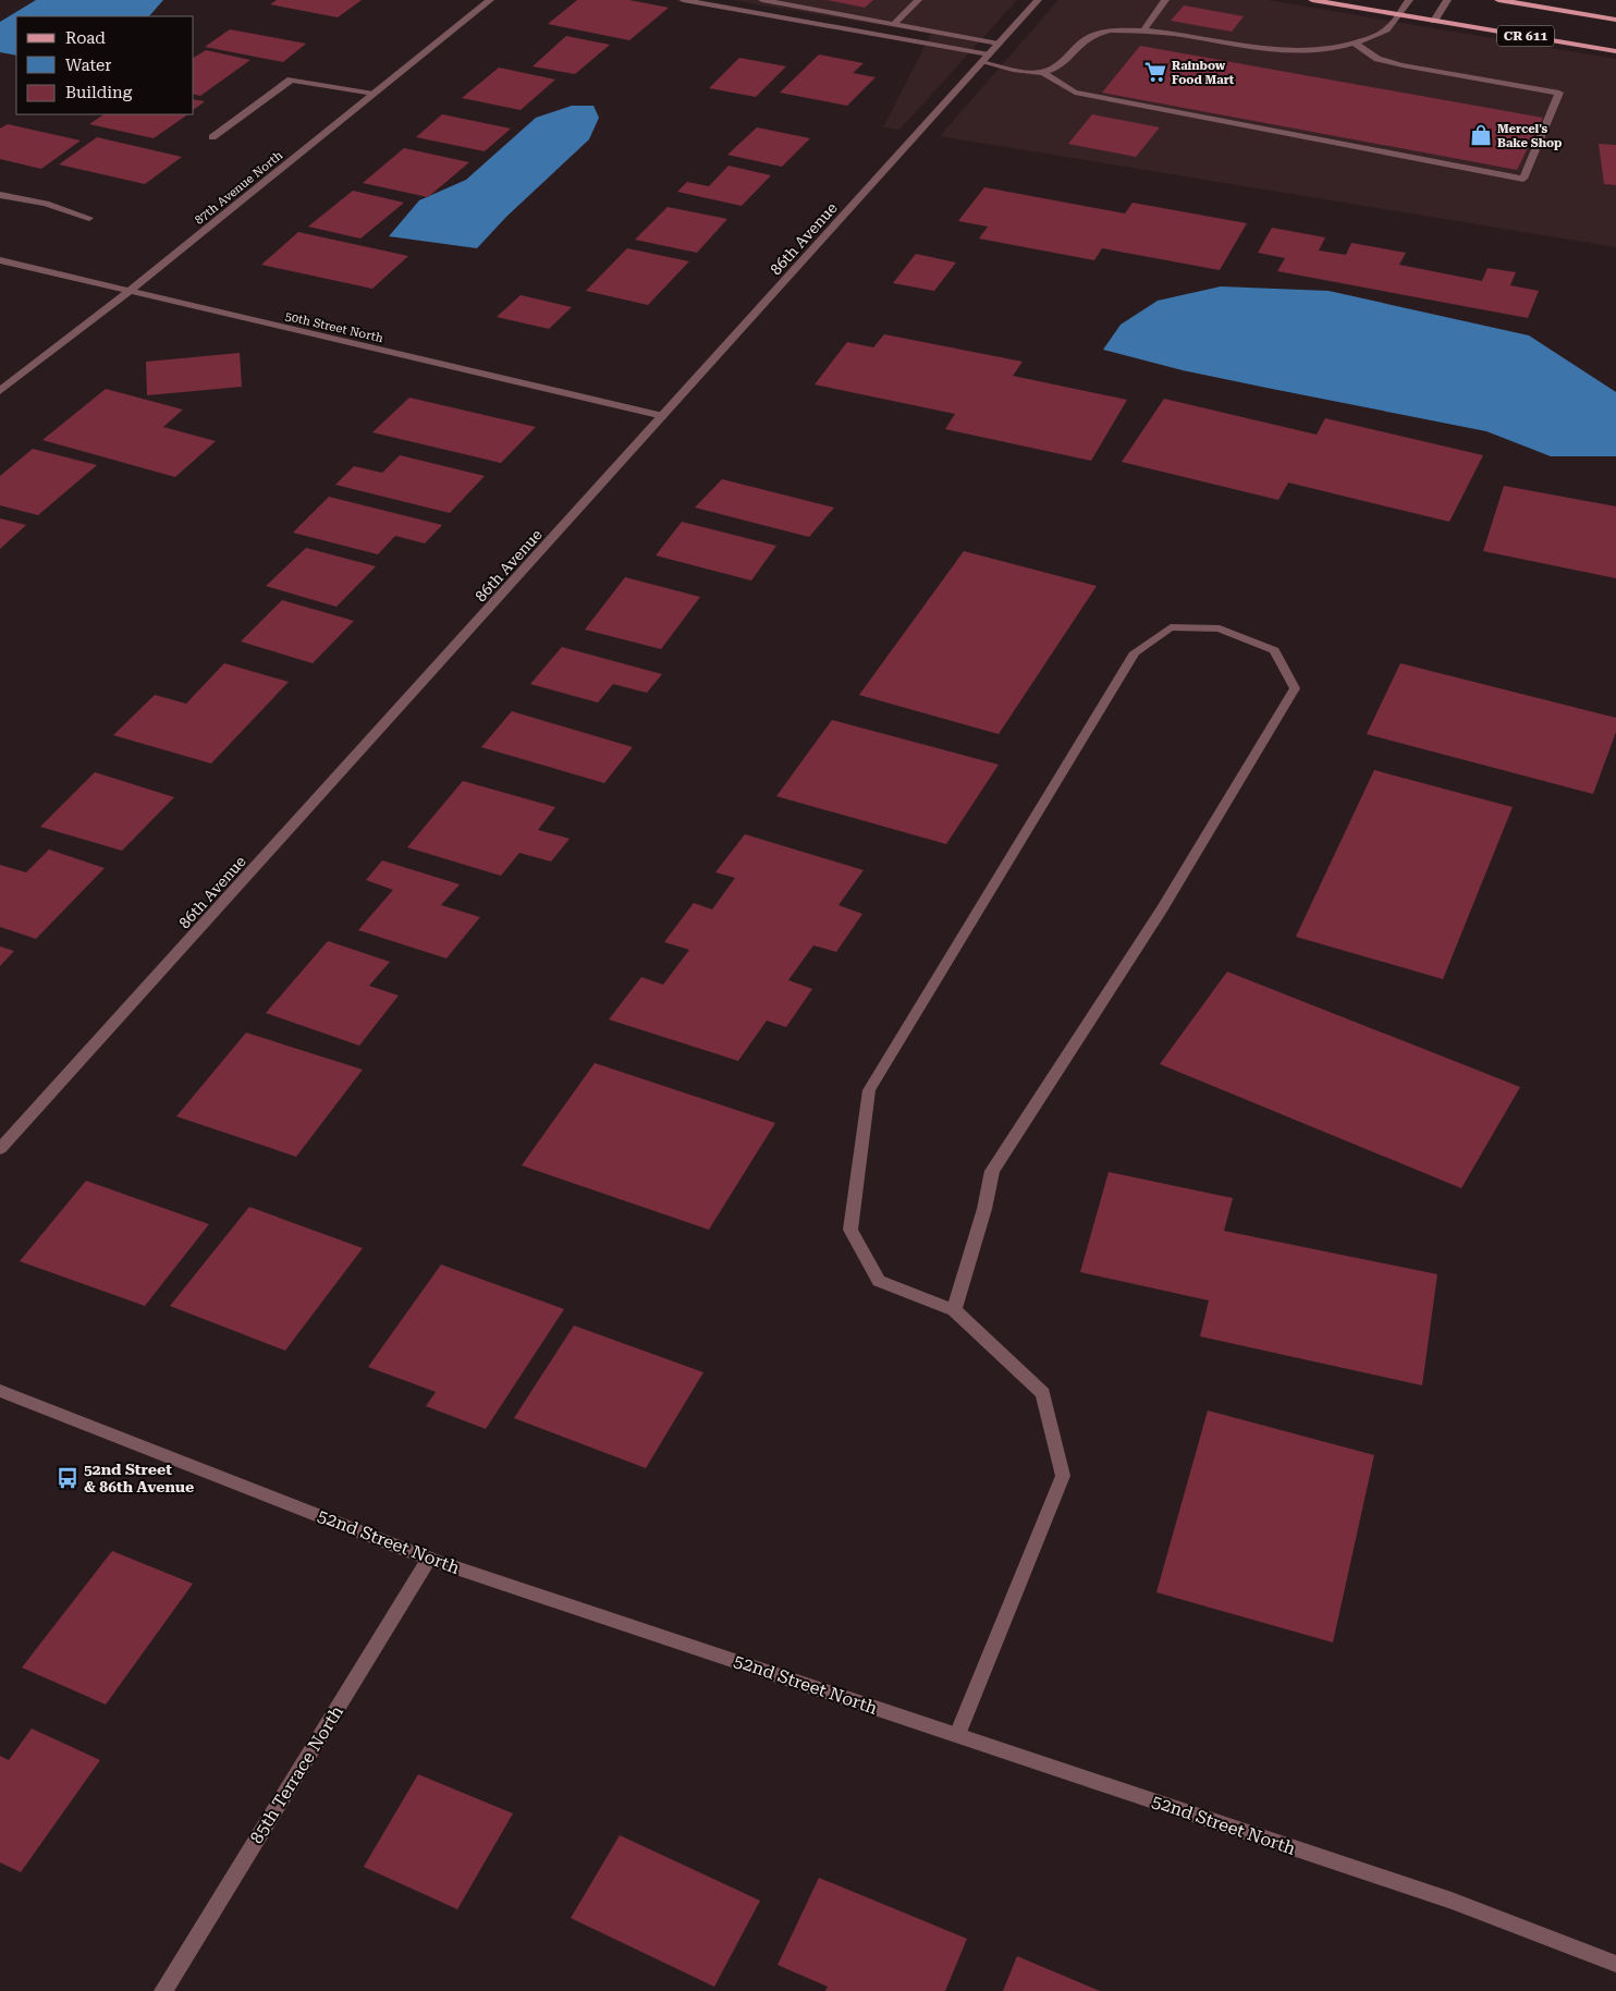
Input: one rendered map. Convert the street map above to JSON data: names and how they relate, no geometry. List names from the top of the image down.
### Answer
{
  "streets": {
    "main road": ["CR 611"],
    "street": [
      "87th Avenue North",
      "86th Avenue",
      "50th Street North",
      "52nd Street North",
      "85th Terrace North"
    ]
  },
  "crossings": [
    ["87th Avenue North", "50th Street North"],
    ["86th Avenue", "50th Street North"],
    ["52nd Street North", "85th Terrace North"]
  ],
  "places": {
    "supermarket": ["Rainbow Food Mart"],
    "shop": ["Mercel's Bake Shop"],
    "bus stop": ["52nd Street & 86th Avenue"]
  },
  "legend": ["Road", "Water", "Building"]
}
